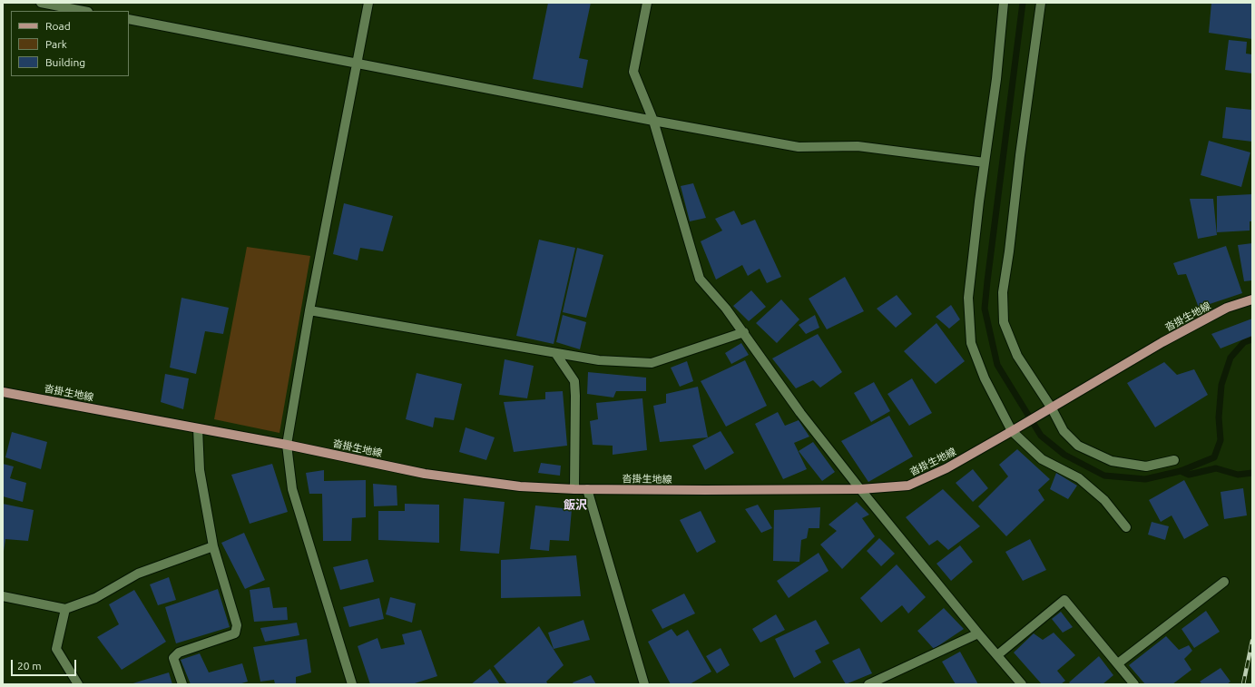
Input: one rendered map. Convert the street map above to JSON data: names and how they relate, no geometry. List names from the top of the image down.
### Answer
{
  "streets": {
    "main road": ["沓掛生地線"]
  },
  "districts": ["飯沢"],
  "legend": ["Road", "Park", "Building"],
  "scale_bar": "20 m"
}
